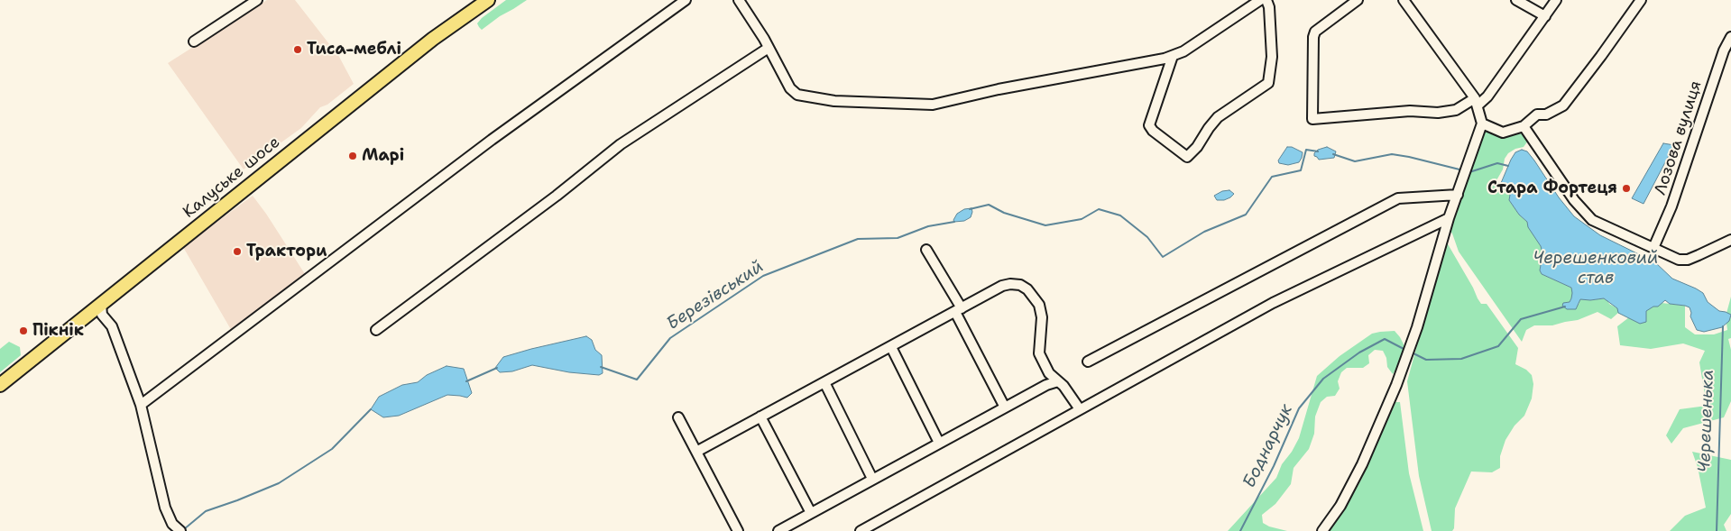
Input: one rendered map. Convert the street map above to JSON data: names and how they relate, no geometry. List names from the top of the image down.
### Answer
{
  "streets": {
    "main road": ["Калуське шосе"],
    "street": ["Лозова вулиця"]
  },
  "water": [
    "Черешенковий став",
    "Березівський",
    "Черешенька",
    "Боднарчук"
  ],
  "places": [
    "Тиса-меблі",
    "Марі",
    "Стара Фортеця",
    "Трактори",
    "Пікнік"
  ]
}
